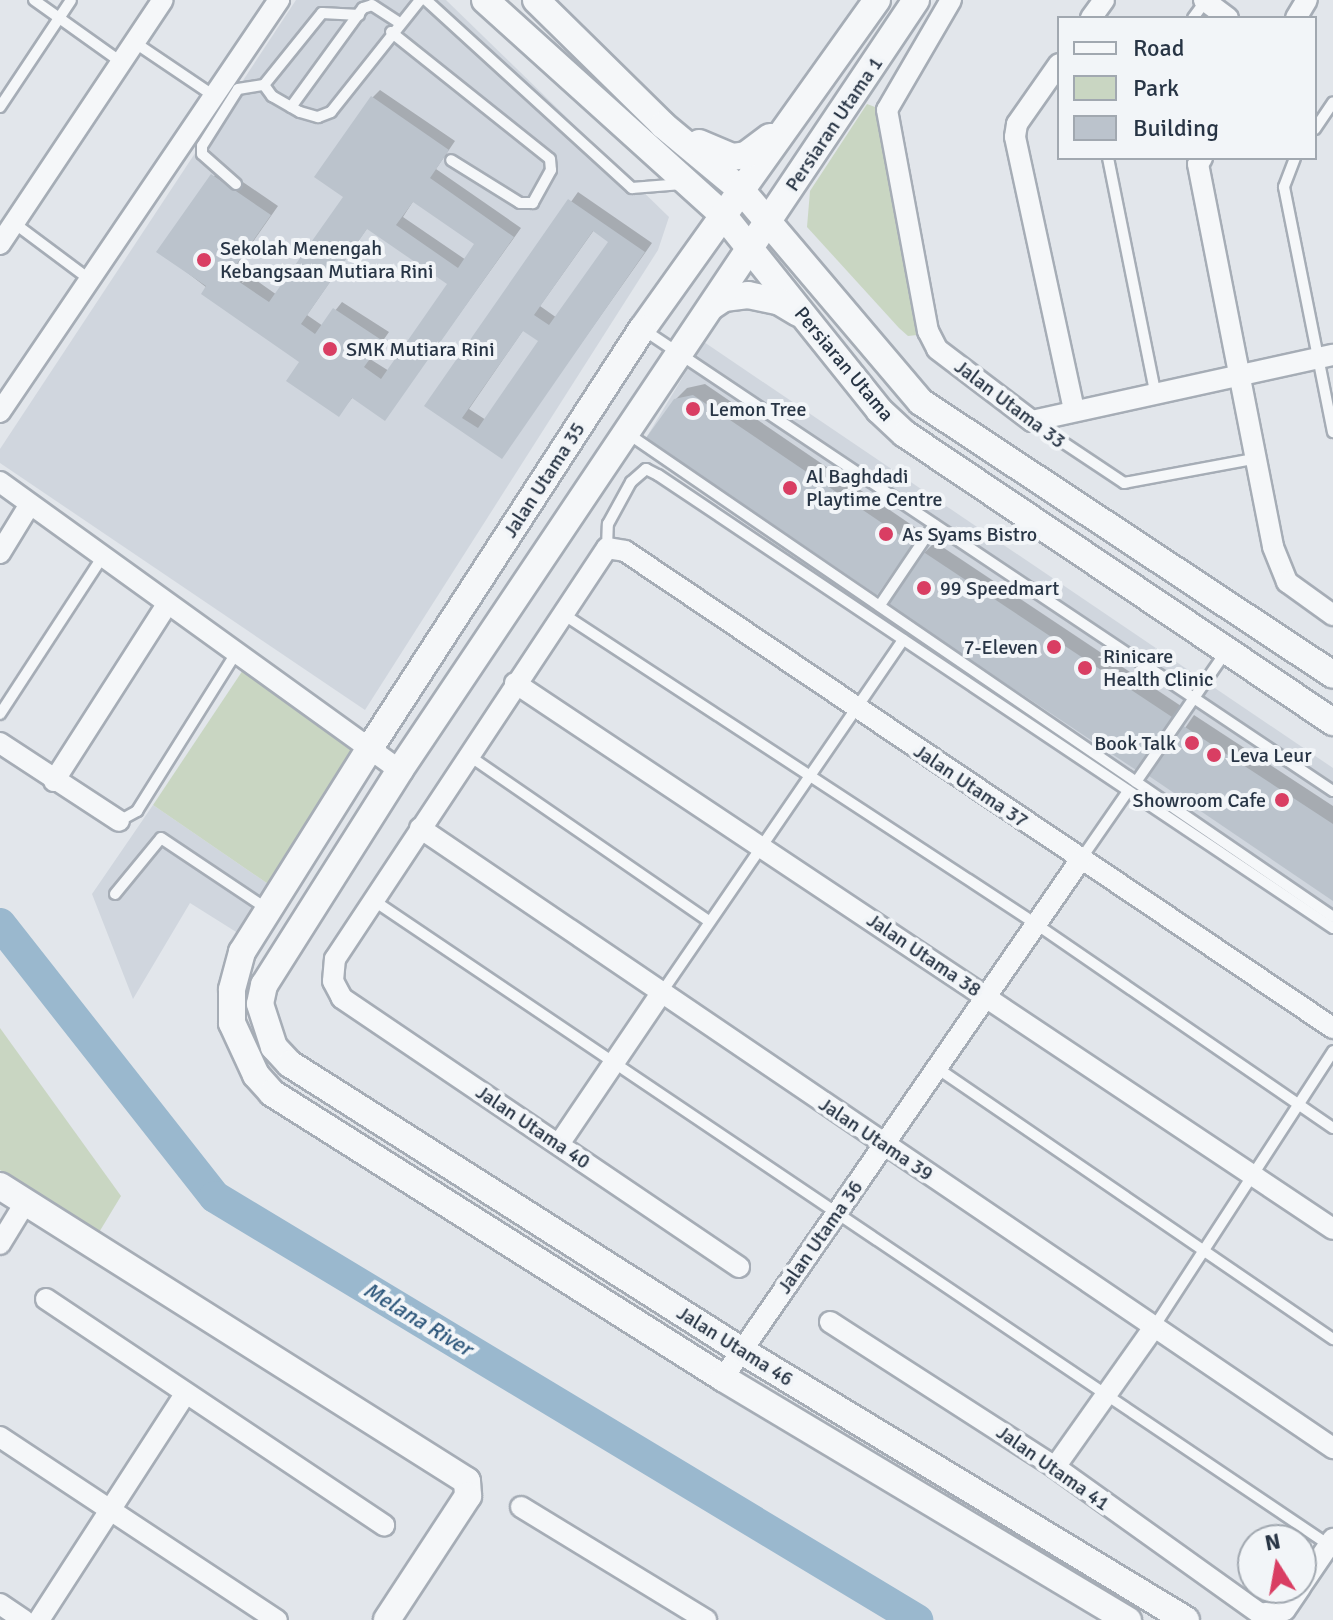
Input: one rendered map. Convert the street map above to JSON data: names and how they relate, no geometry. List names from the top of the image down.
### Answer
{
  "streets": {
    "street": [
      "Persiaran Utama 1",
      "Persiaran Utama",
      "Jalan Utama 33",
      "Jalan Utama 35",
      "Jalan Utama 37",
      "Jalan Utama 38",
      "Jalan Utama 40",
      "Jalan Utama 39",
      "Jalan Utama 36",
      "Jalan Utama 46",
      "Jalan Utama 41"
    ]
  },
  "crossings": [
    ["Persiaran Utama 1", "Persiaran Utama"],
    ["Persiaran Utama 1", "Jalan Utama 35"],
    ["Persiaran Utama", "Jalan Utama 35"],
    ["Jalan Utama 35", "Jalan Utama 46"],
    ["Jalan Utama 37", "Jalan Utama 36"],
    ["Jalan Utama 38", "Jalan Utama 36"],
    ["Jalan Utama 39", "Jalan Utama 36"],
    ["Jalan Utama 36", "Jalan Utama 46"]
  ],
  "water": ["Melana River"],
  "places": [
    "Sekolah Menengah Kebangsaan Mutiara Rini",
    "SMK Mutiara Rini",
    "Lemon Tree",
    "Al Baghdadi Playtime Centre",
    "As Syams Bistro",
    "99 Speedmart",
    "7-Eleven",
    "Rinicare Health Clinic",
    "Book Talk",
    "Leva Leur",
    "Showroom Cafe"
  ],
  "legend": ["Road", "Park", "Building"],
  "north": "top"
}
